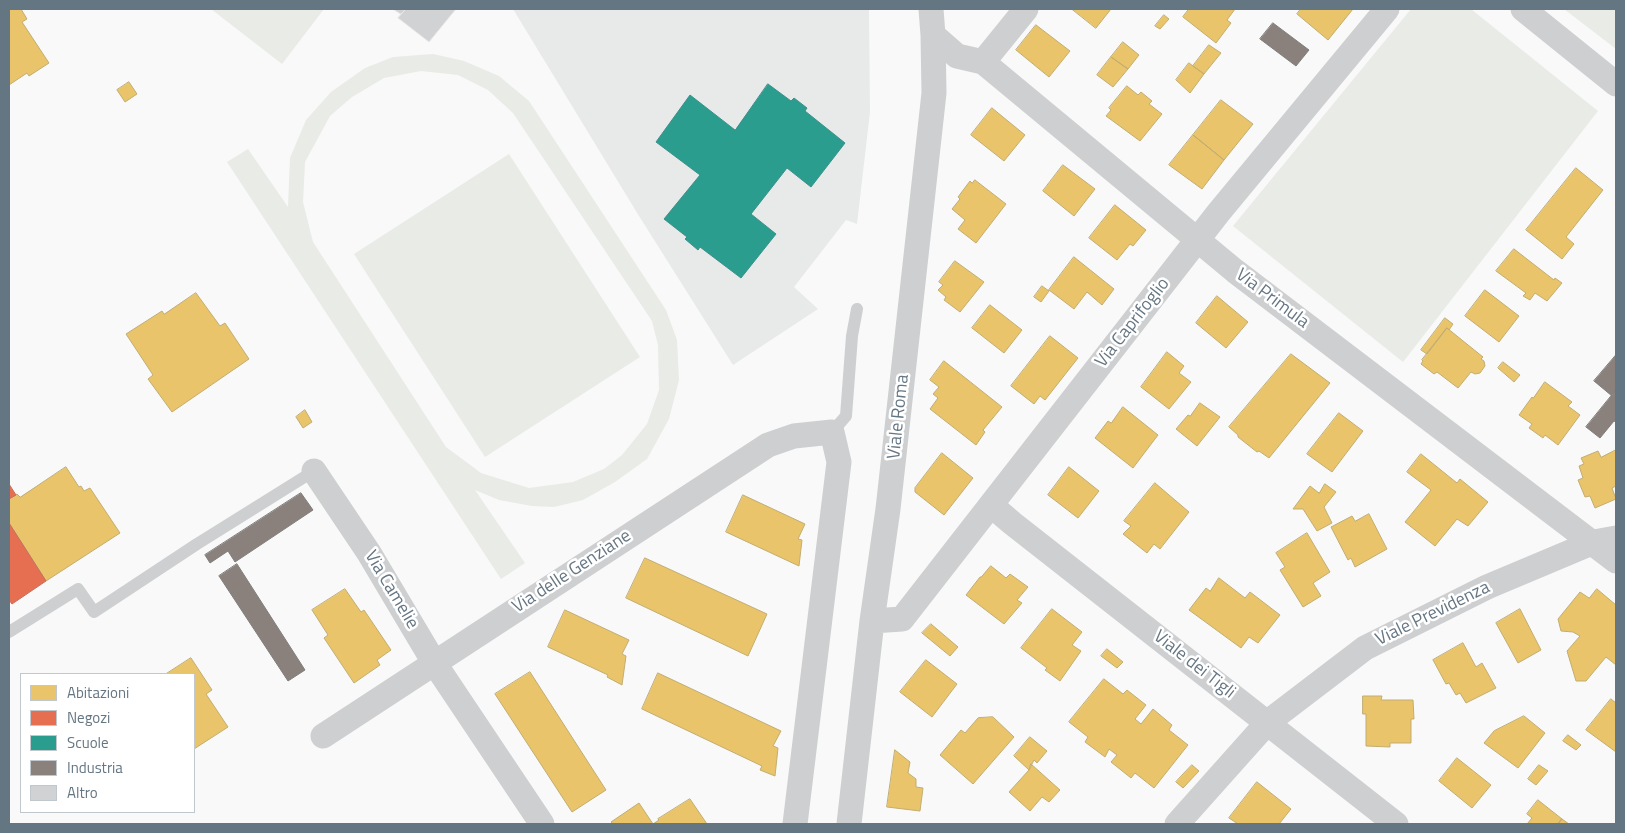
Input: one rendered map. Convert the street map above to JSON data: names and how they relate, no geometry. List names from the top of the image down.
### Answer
{
  "streets": {
    "street": [
      "Via Primula",
      "Via Caprifoglio",
      "Viale Roma",
      "Via delle Genziane",
      "Via Camelie",
      "Viale Previdenza",
      "Viale dei Tigli"
    ]
  },
  "crossings": [
    ["Via Primula", "Via Caprifoglio"],
    ["Via Primula", "Viale Roma"],
    ["Via Primula", "Viale Previdenza"],
    ["Via Caprifoglio", "Viale Roma"],
    ["Via Caprifoglio", "Viale dei Tigli"],
    ["Via delle Genziane", "Via Camelie"],
    ["Viale Previdenza", "Viale dei Tigli"]
  ],
  "legend": [
    "Abitazioni",
    "Negozi",
    "Scuole",
    "Industria",
    "Altro"
  ]
}
